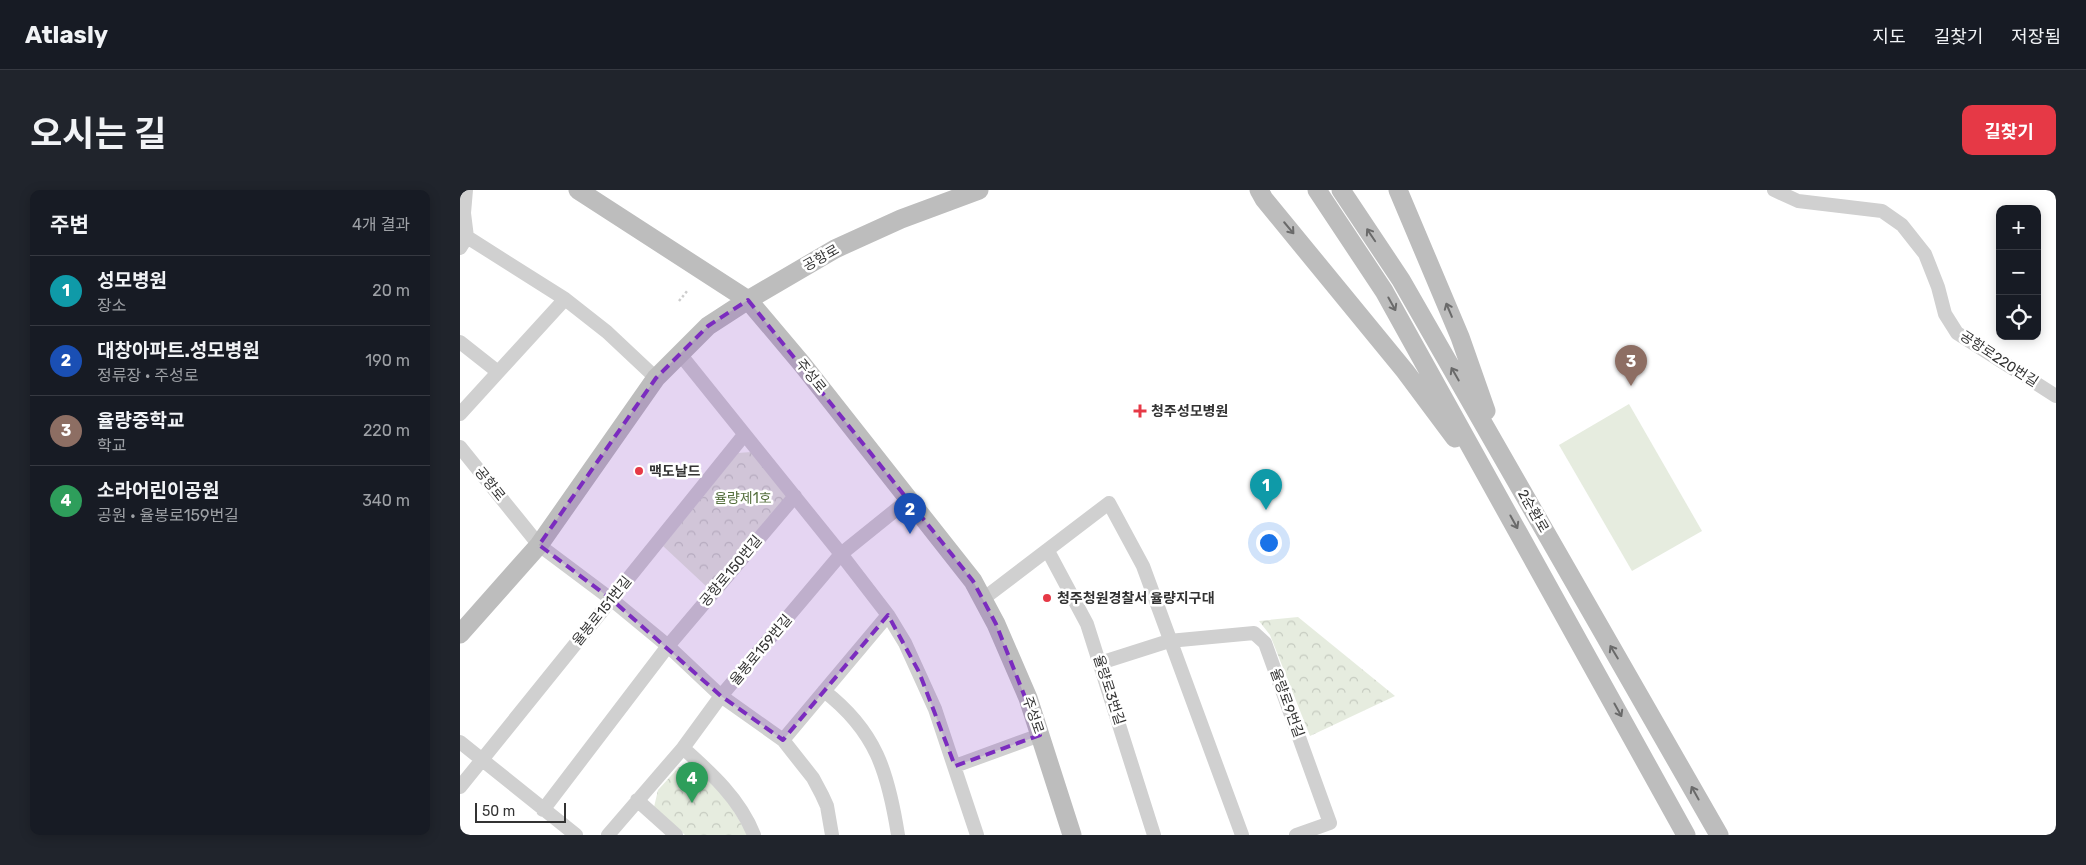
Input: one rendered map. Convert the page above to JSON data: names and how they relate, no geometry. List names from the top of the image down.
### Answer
{
  "streets": {
    "street": [
      "공항로",
      "공항로220번길",
      "주성로",
      "2순환로",
      "공항로150번길",
      "율봉로151번길",
      "율봉로159번길",
      "율량로3번길",
      "율량로9번길"
    ]
  },
  "crossings": [
    ["공항로", "주성로"],
    ["주성로", "율봉로159번길"]
  ],
  "parks": ["율량제1호"],
  "places": {
    "health": ["청주성모병원"],
    "other": ["맥도날드", "청주청원경찰서 율량지구대"]
  },
  "scale_bar": "50 m",
  "page": {
    "header": "Atlasly",
    "nav": ["지도", "길찾기", "저장됨"],
    "title": "오시는 길",
    "buttons": "길찾기",
    "heading": ["주변", "4개 결과"],
    "map_buttons": ["+", "−"],
    "list": [
      {
        "mark": "1",
        "name": "성모병원",
        "note": "장소",
        "value": "20 m"
      },
      {
        "mark": "2",
        "name": "대창아파트.성모병원",
        "note": "정류장 · 주성로",
        "value": "190 m"
      },
      {
        "mark": "3",
        "name": "율량중학교",
        "note": "학교",
        "value": "220 m"
      },
      {
        "mark": "4",
        "name": "소라어린이공원",
        "note": "공원 · 율봉로159번길",
        "value": "340 m"
      }
    ],
    "pins": [
      "3",
      "1",
      "2",
      "4"
    ],
    "scale": "50 m"
  }
}
